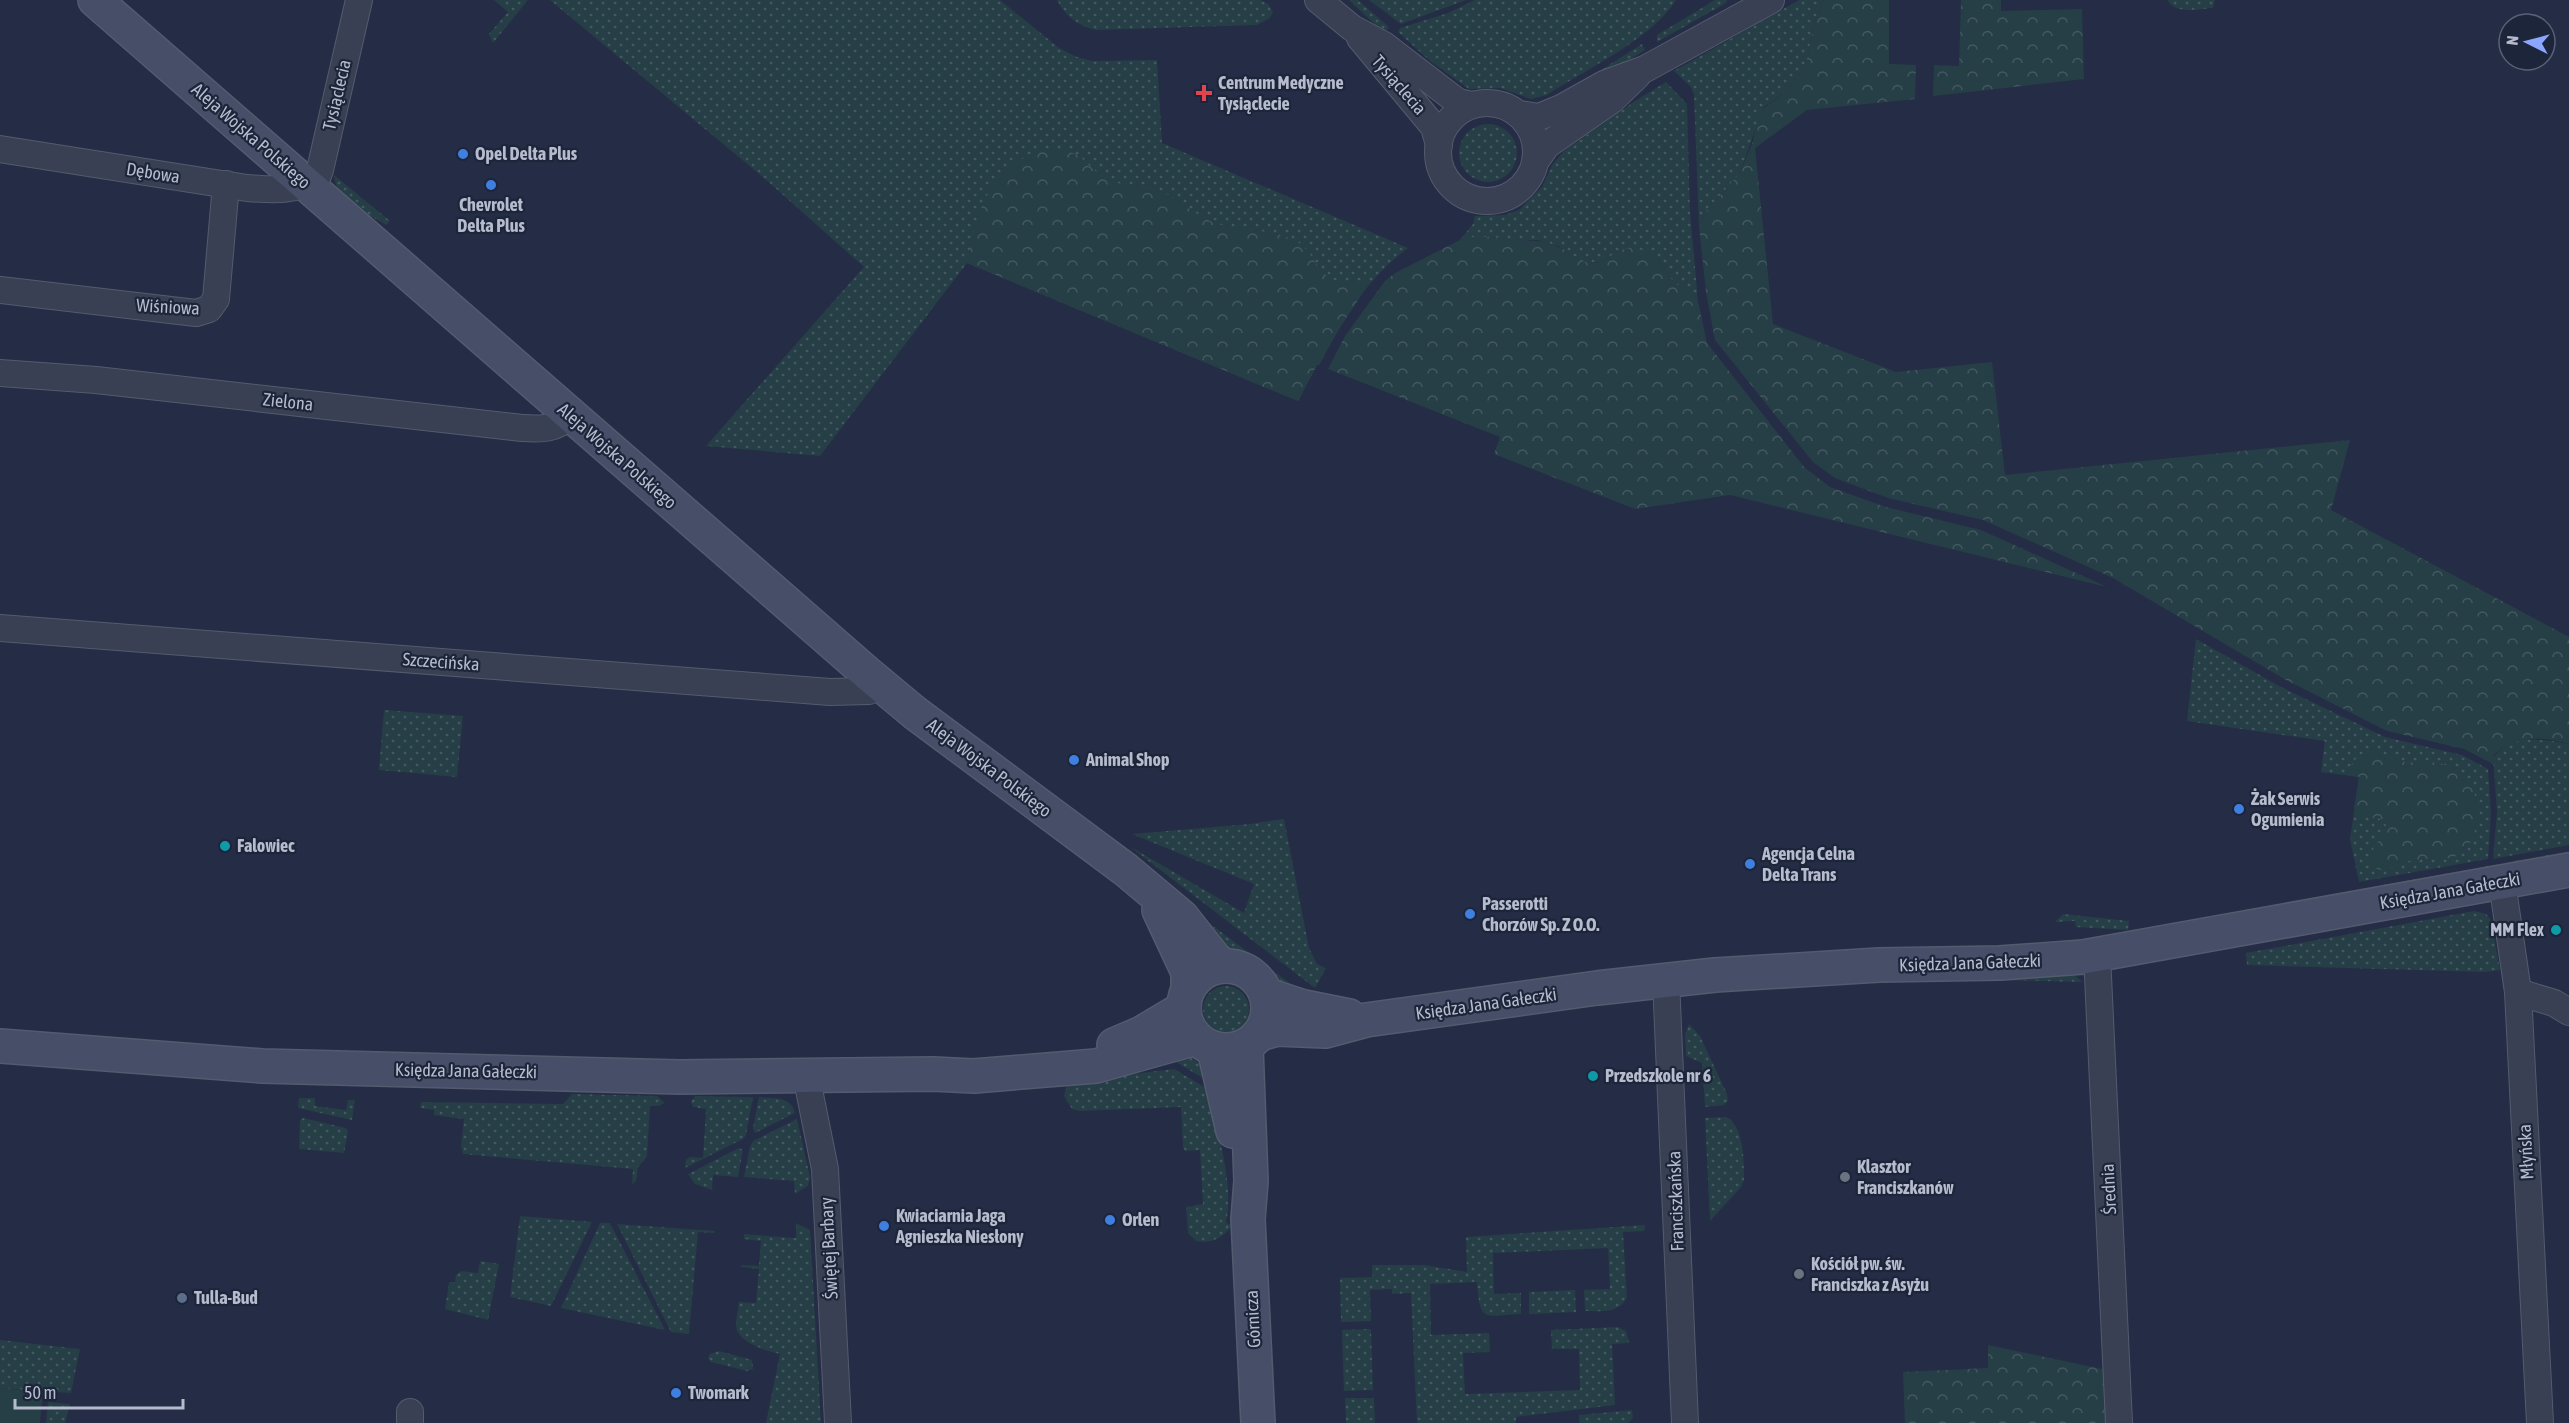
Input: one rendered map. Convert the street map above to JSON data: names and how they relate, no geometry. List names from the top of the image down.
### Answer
{
  "streets": {
    "main road": ["Aleja Wojska Polskiego", "Księdza Jana Gałeczki", "Górnicza"],
    "street": [
      "Tysiąclecia",
      "Dębowa",
      "Wiśniowa",
      "Zielona",
      "Szczecińska",
      "Młyńska",
      "Średnia",
      "Franciszkańska",
      "Świętej Barbary"
    ]
  },
  "crossings": [
    ["Tysiąclecia", "Aleja Wojska Polskiego"],
    ["Tysiąclecia", "Dębowa"],
    ["Aleja Wojska Polskiego", "Dębowa"],
    ["Aleja Wojska Polskiego", "Zielona"],
    ["Aleja Wojska Polskiego", "Szczecińska"],
    ["Aleja Wojska Polskiego", "Księdza Jana Gałeczki"],
    ["Aleja Wojska Polskiego", "Górnicza"],
    ["Dębowa", "Wiśniowa"],
    ["Księdza Jana Gałeczki", "Młyńska"],
    ["Księdza Jana Gałeczki", "Średnia"],
    ["Księdza Jana Gałeczki", "Franciszkańska"],
    ["Księdza Jana Gałeczki", "Świętej Barbary"],
    ["Księdza Jana Gałeczki", "Górnicza"]
  ],
  "places": {
    "health": ["Centrum Medyczne Tysiąclecie"],
    "other": [
      "Opel Delta Plus",
      "Chevrolet Delta Plus",
      "Animal Shop",
      "Żak Serwis Ogumienia",
      "Falowiec",
      "Agencja Celna Delta Trans",
      "Passerotti Chorzów Sp. Z O.O.",
      "MM Flex",
      "Przedszkole nr 6",
      "Klasztor Franciszkanów",
      "Orlen",
      "Kwiaciarnia Jaga Agnieszka Niesłony",
      "Kościół pw. św. Franciszka z Asyżu",
      "Tulla-Bud",
      "Twomark"
    ]
  },
  "scale_bar": "50 m",
  "north": "left"
}
